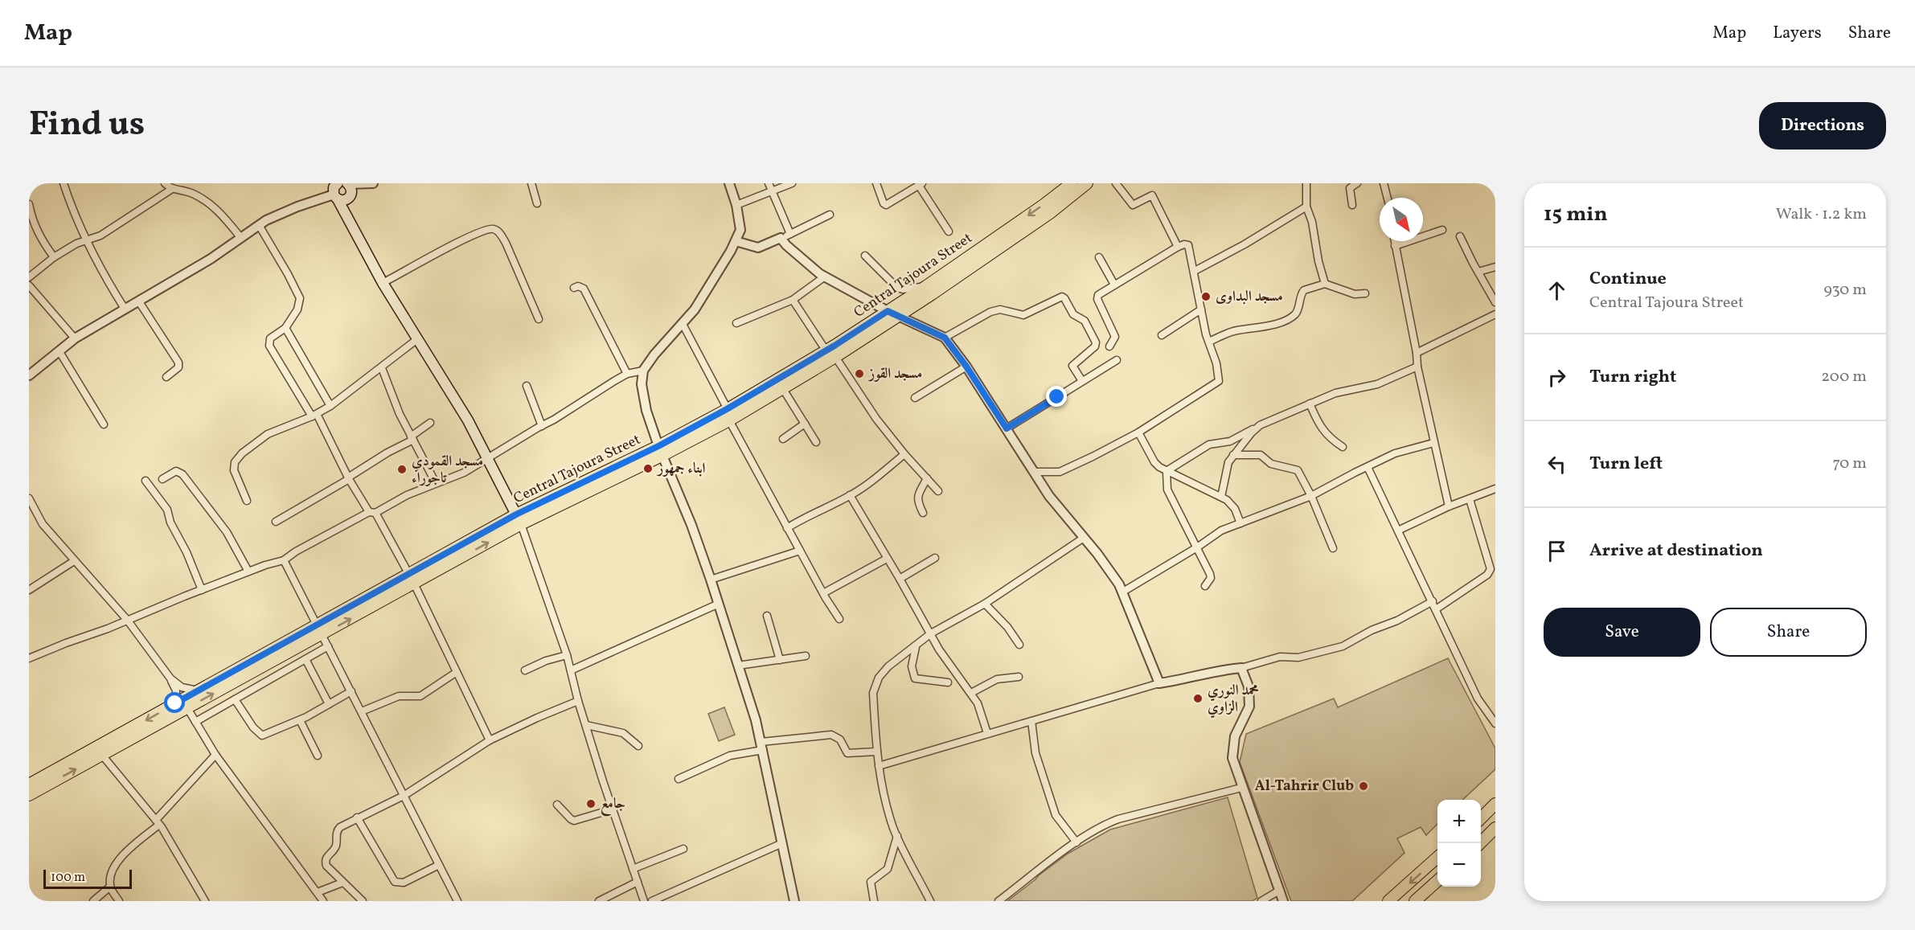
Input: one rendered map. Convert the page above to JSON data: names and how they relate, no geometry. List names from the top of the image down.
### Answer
{
  "streets": {
    "main road": ["Central Tajoura Street"]
  },
  "places": [
    "مسجد البداوى",
    "مسجد القوز",
    "ابناء جمهور",
    "مسجد القمودي تاجوراء",
    "محمد النوري الزاوي",
    "Al-Tahrir Club",
    "جامع"
  ],
  "scale_bar": "100 m",
  "north": "bottom right",
  "page": {
    "header": "Map",
    "nav": ["Map", "Layers", "Share"],
    "title": "Find us",
    "buttons": [
      "Directions",
      ["Save", "Share"]
    ],
    "heading": ["15 min", "Walk · 1.2 km"],
    "list": [
      ["Continue", "Central Tajoura Street", "930 m"],
      ["Turn right", "200 m"],
      ["Turn left", "70 m"],
      "Arrive at destination"
    ],
    "map_buttons": ["+", "−"],
    "scale": "100 m"
  }
}
